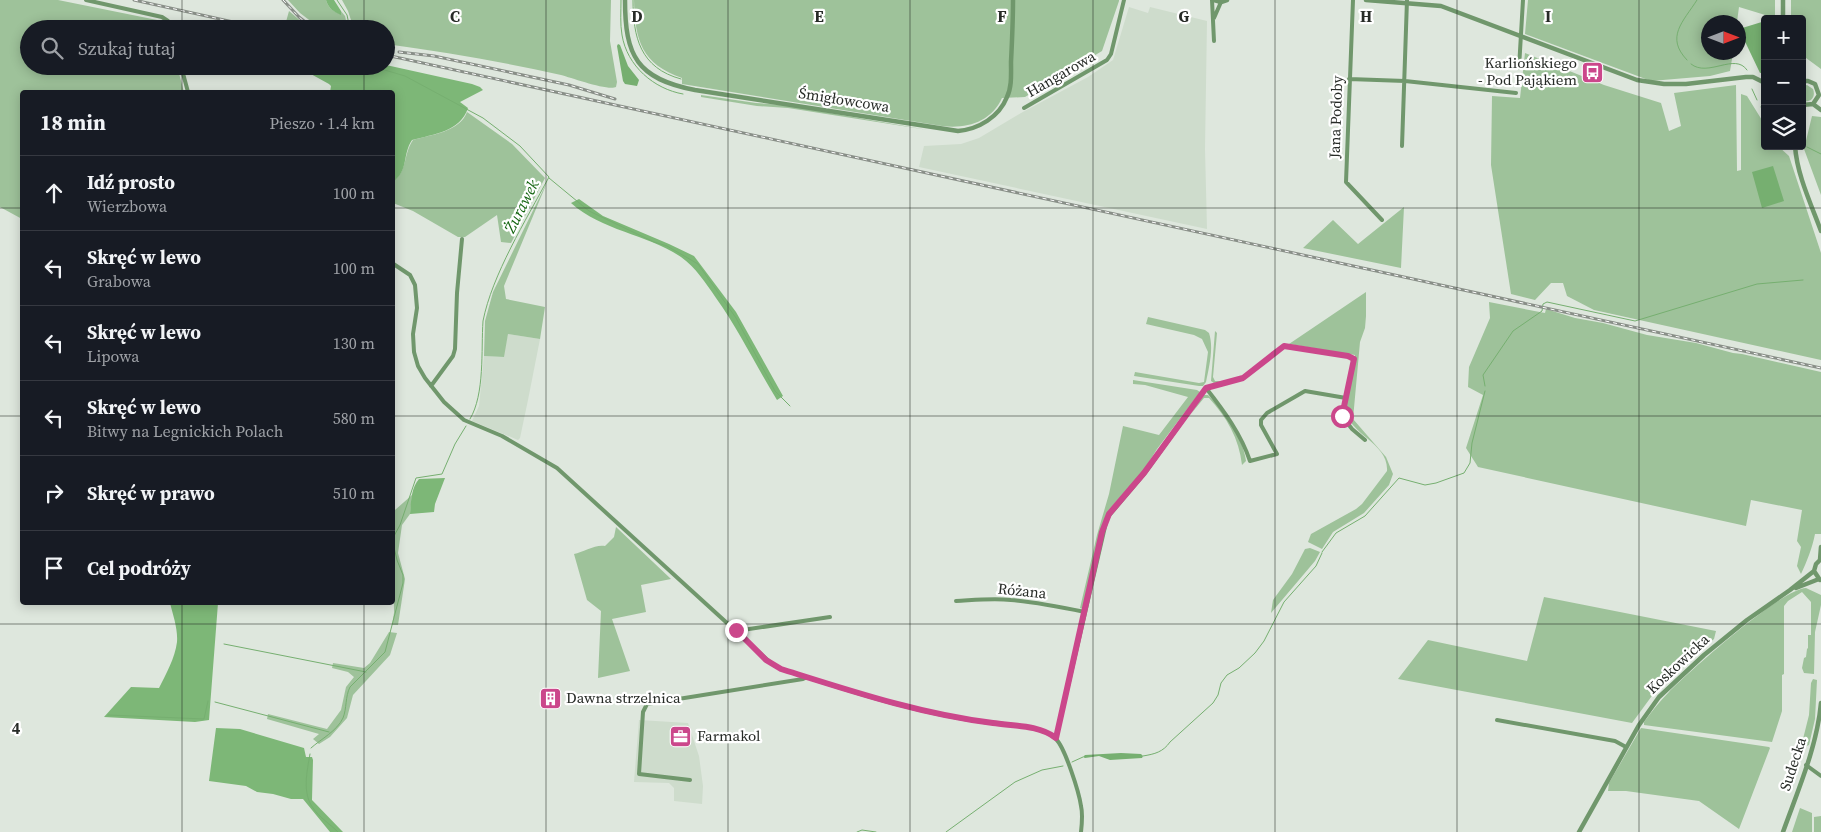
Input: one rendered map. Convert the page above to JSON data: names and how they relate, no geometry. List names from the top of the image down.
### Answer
{
  "streets": {
    "street": [
      "Hangarowa",
      "Śmigłowcowa",
      "Jana Podoby",
      "Różana",
      "Koskowicka",
      "Sudecka"
    ]
  },
  "water": ["Żurawek"],
  "places": {
    "bus stop": ["Karliońskiego - Pod Pająkiem"],
    "building": ["Dawna strzelnica"],
    "office": ["Farmakol"]
  },
  "north": "right",
  "page": {
    "map_buttons": ["+", "−"],
    "search": "Szukaj tutaj",
    "heading": ["18 min", "Pieszo · 1.4 km"],
    "list": [
      ["Idź prosto", "Wierzbowa", "100 m"],
      ["Skręć w lewo", "Grabowa", "100 m"],
      ["Skręć w lewo", "Lipowa", "130 m"],
      ["Skręć w lewo", "Bitwy na Legnickich Polach", "580 m"],
      ["Skręć w prawo", "510 m"],
      "Cel podróży"
    ]
  },
  "grid": {
    "columns": [
      "C",
      "D",
      "E",
      "F",
      "G",
      "H",
      "I"
    ],
    "rows": ["4"]
  }
}
